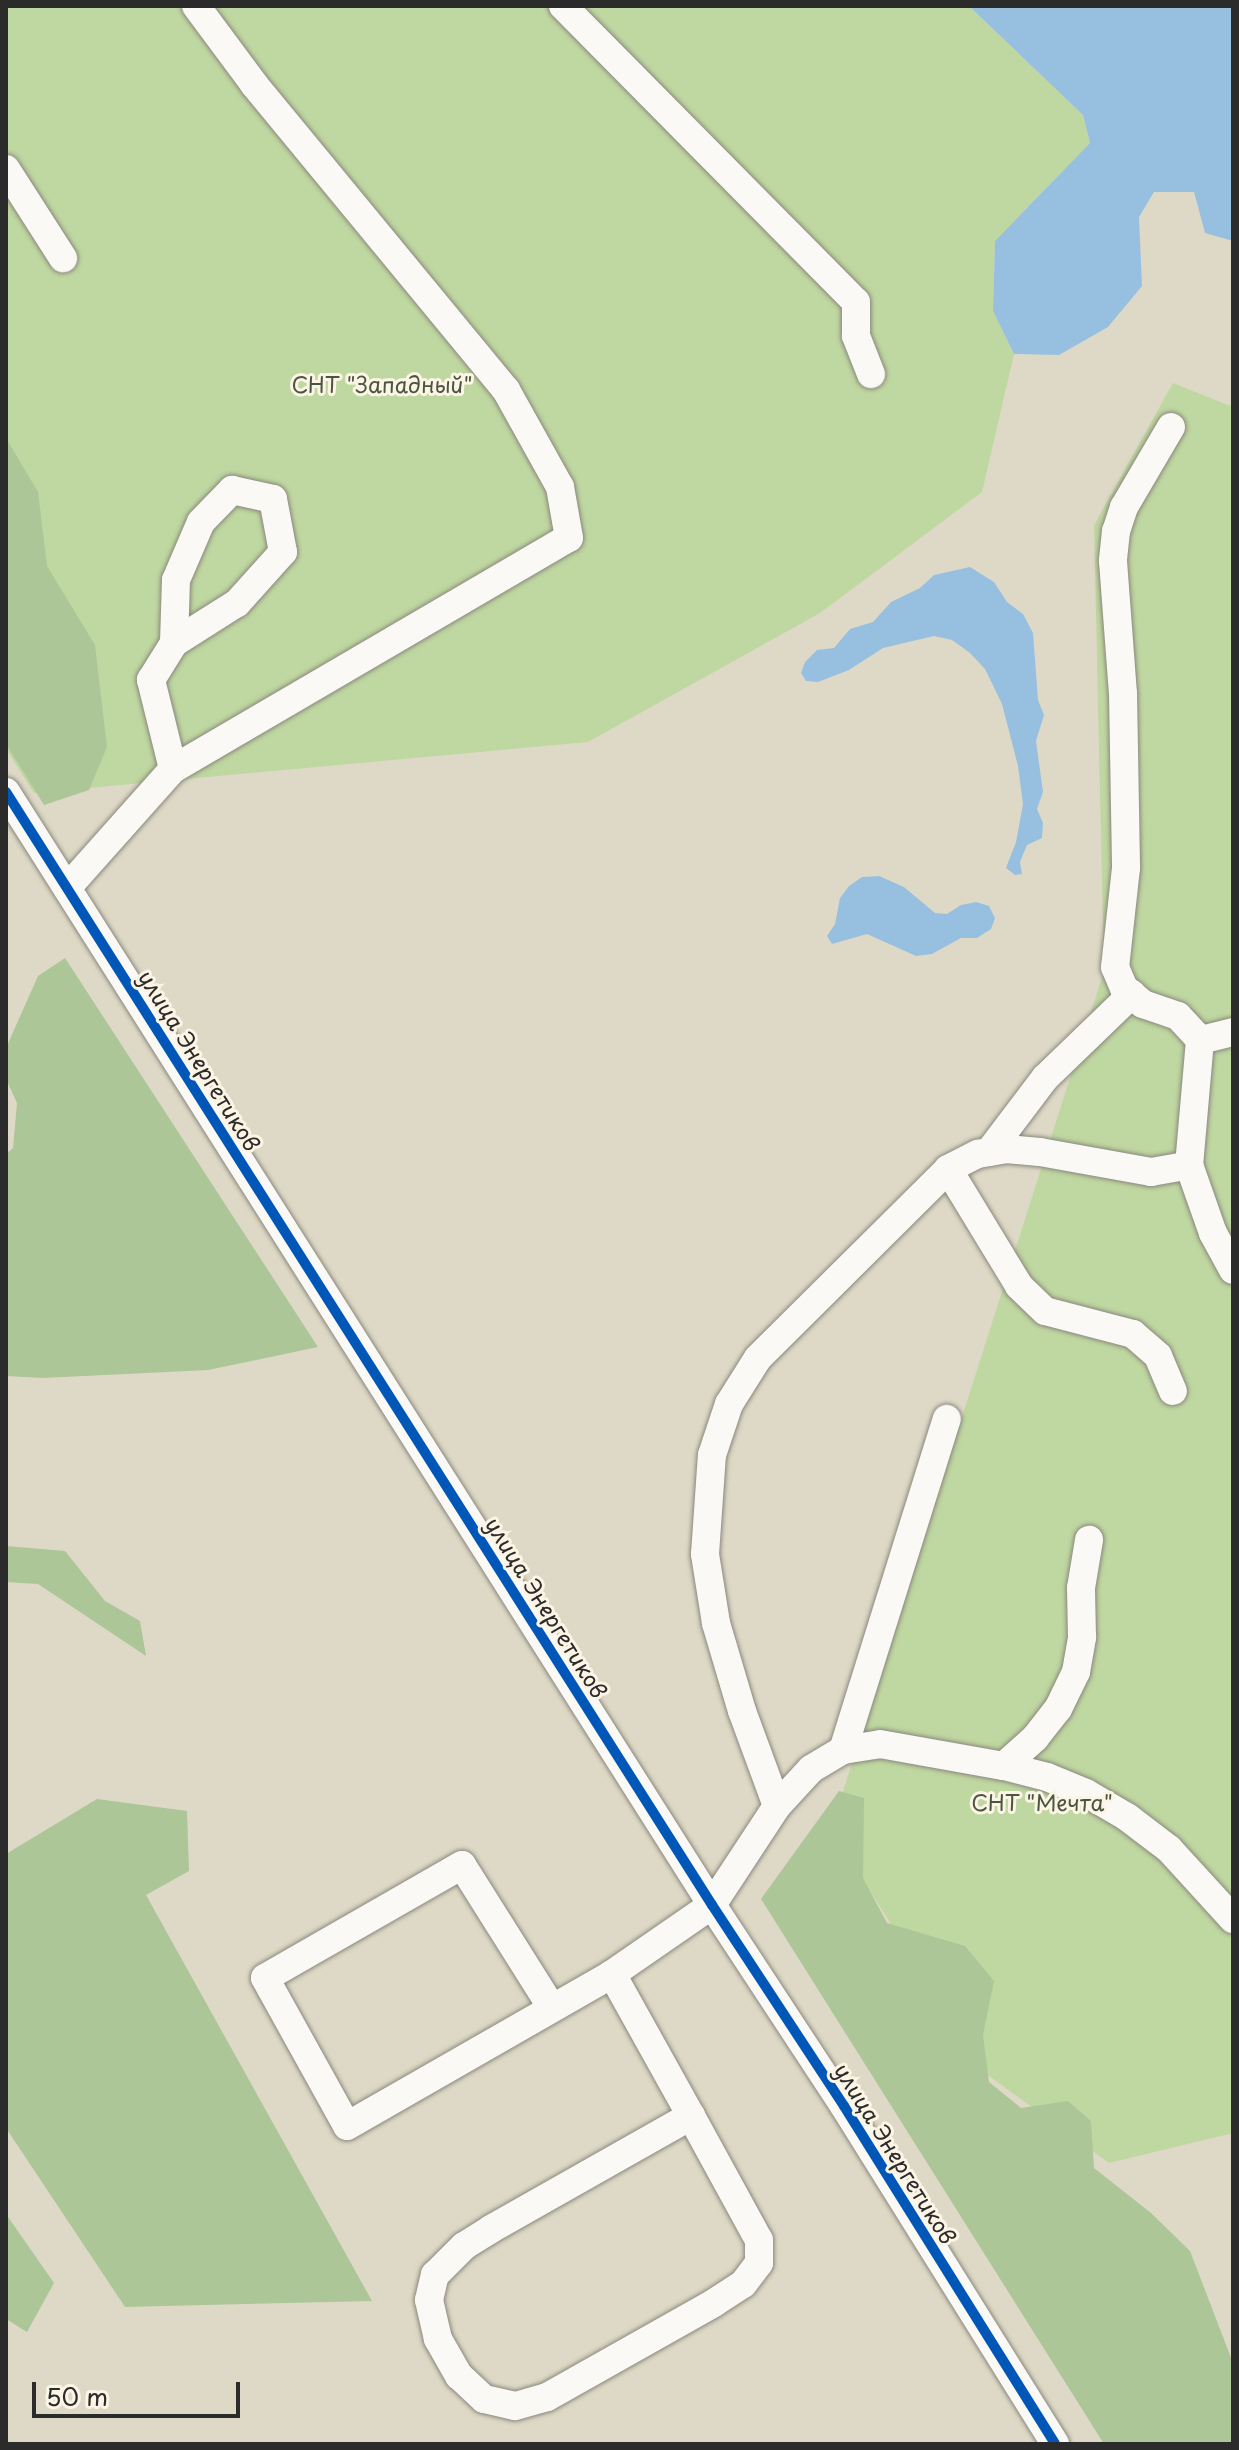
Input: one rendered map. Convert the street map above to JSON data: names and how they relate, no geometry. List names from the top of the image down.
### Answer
{
  "streets": {
    "street": ["улица Энергетиков"]
  },
  "parks": ["СНТ \"Западный\"", "СНТ \"Мечта\""],
  "scale_bar": "50 m"
}
